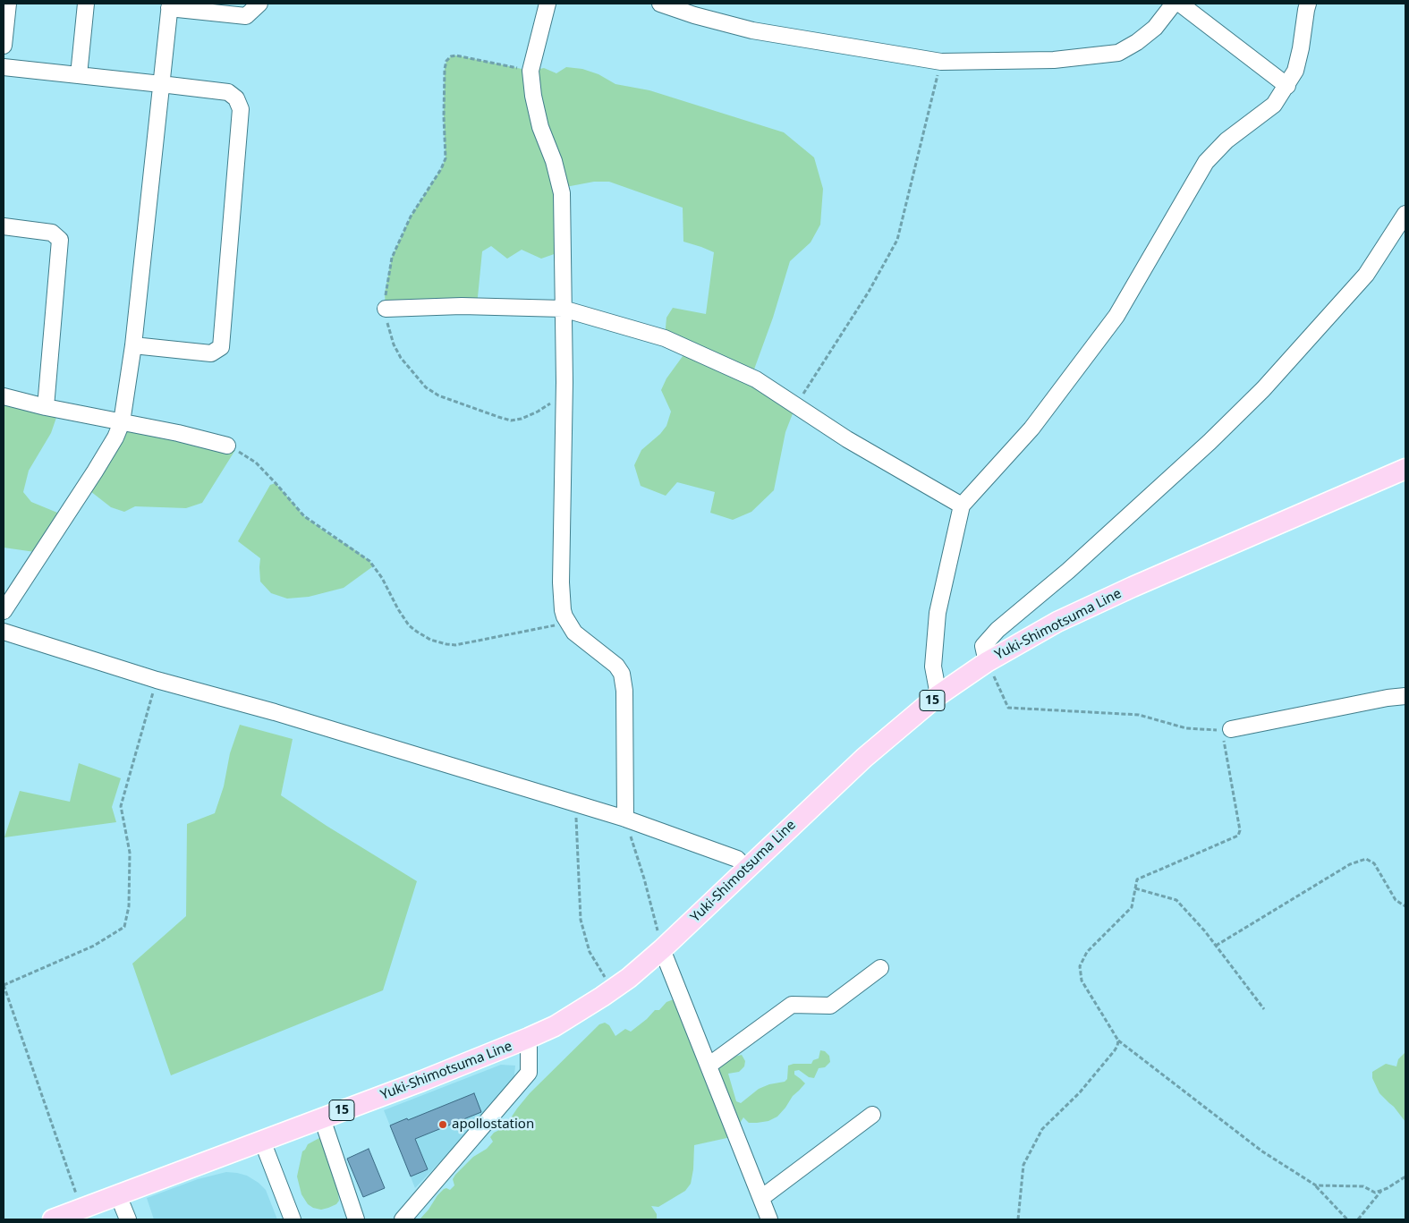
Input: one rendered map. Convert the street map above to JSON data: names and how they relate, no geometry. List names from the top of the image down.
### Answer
{
  "streets": {
    "main road": ["Yuki-Shimotsuma Line", "15"]
  },
  "places": ["apollostation"]
}
